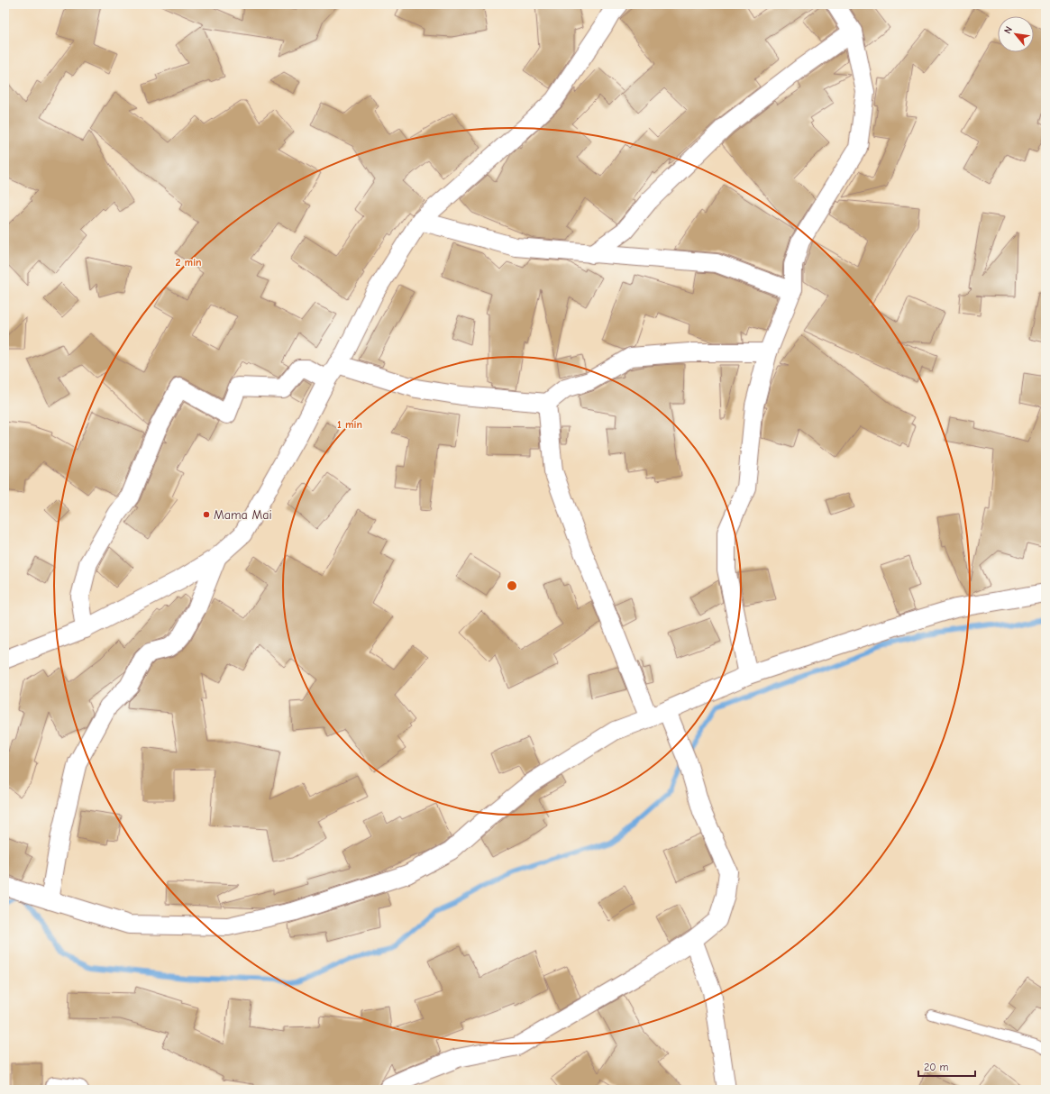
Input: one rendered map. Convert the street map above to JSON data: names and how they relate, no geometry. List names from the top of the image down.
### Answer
{
  "places": ["Mama Mai"],
  "scale_bar": "20 m",
  "north": "top left",
  "rings": ["2 min", "1 min"]
}
